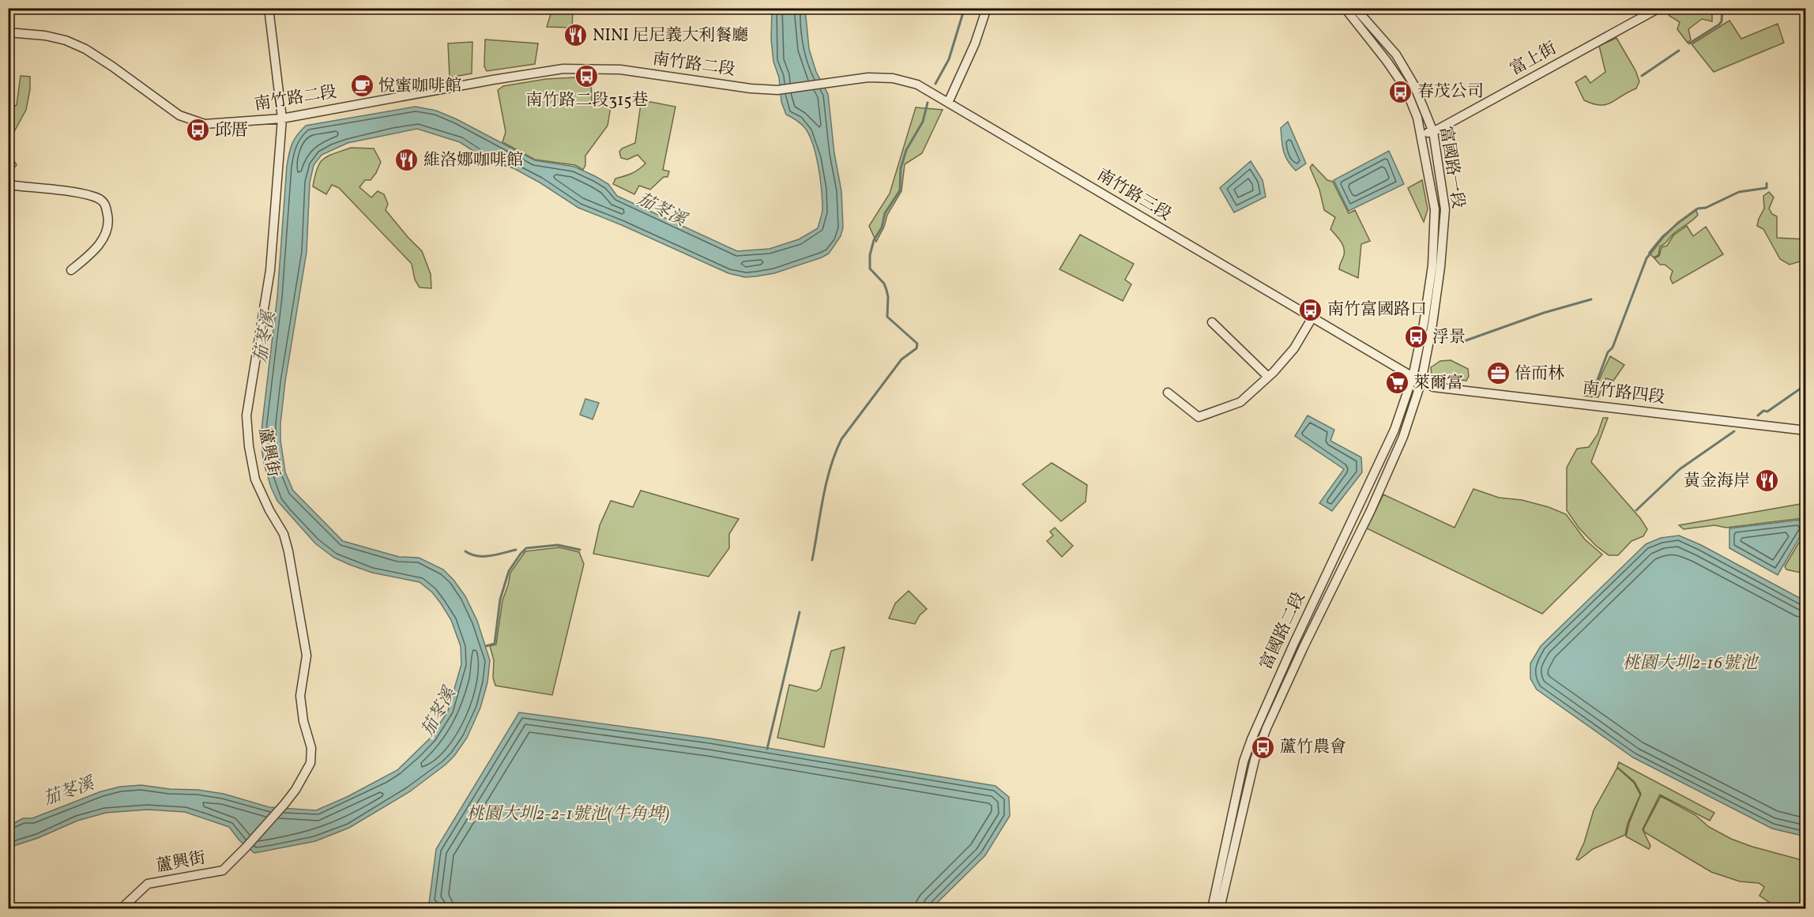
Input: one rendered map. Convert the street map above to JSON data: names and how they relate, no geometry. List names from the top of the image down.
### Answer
{
  "streets": {
    "street": [
      "富上街",
      "南竹路二段",
      "富國路一段",
      "南竹路三段",
      "南竹路四段",
      "蘆興街",
      "富國路二段"
    ]
  },
  "crossings": [
    ["富上街", "富國路一段"],
    ["南竹路二段", "南竹路三段"],
    ["南竹路二段", "蘆興街"],
    ["富國路一段", "南竹路三段"],
    ["富國路一段", "南竹路四段"],
    ["富國路一段", "富國路二段"],
    ["南竹路三段", "南竹路四段"],
    ["南竹路三段", "富國路二段"],
    ["南竹路四段", "富國路二段"]
  ],
  "water": ["茄苳溪", "桃園大圳2-16號池", "桃園大圳2-2-1號池(牛角埤)"],
  "places": {
    "restaurant": ["NINI 尼尼義大利餐廳", "維洛娜咖啡館", "黃金海岸"],
    "bus stop": [
      "南竹路二段315巷",
      "春茂公司",
      "邱厝",
      "南竹富國路口",
      "浮景",
      "蘆竹農會"
    ],
    "cafe": ["悅蜜咖啡館"],
    "office": ["倍而林"],
    "supermarket": ["萊爾富"]
  }
}
